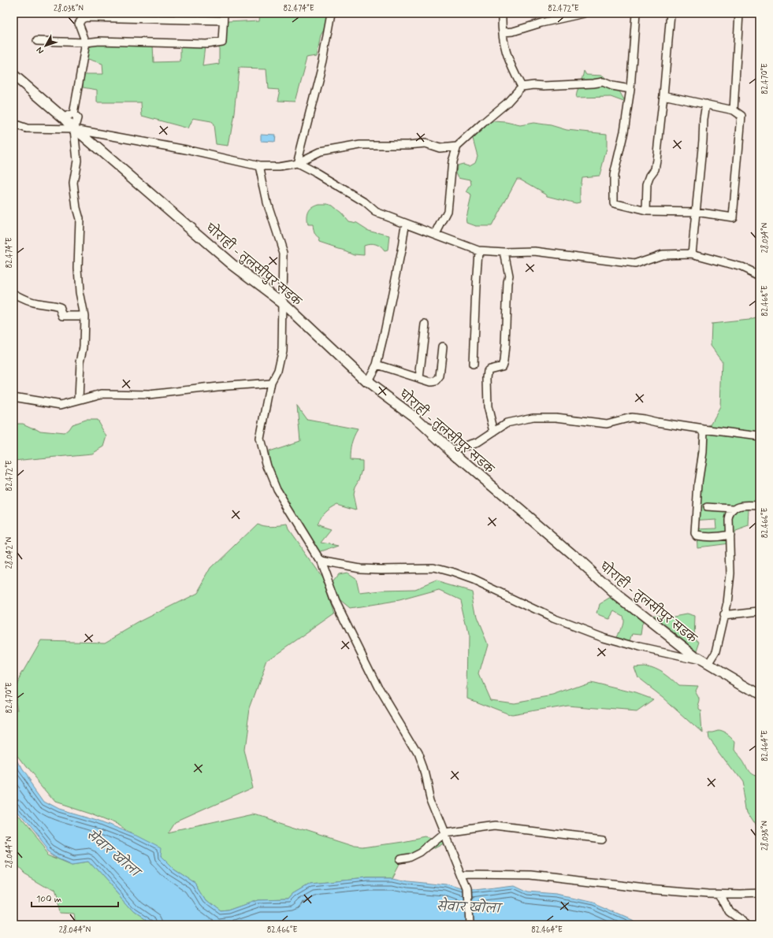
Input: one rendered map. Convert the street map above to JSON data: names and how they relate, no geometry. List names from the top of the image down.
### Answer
{
  "streets": {
    "main road": ["घोराही - तुलसीपुर सडक"]
  },
  "water": ["सेवार खोला"],
  "scale_bar": "100 m",
  "north": "bottom left",
  "coordinates": [
    "28.038°N",
    "82.474°E",
    "82.472°E",
    "82.470°E",
    "28.034°N",
    "82.468°E",
    "82.466°E",
    "28.042°N",
    "82.464°E",
    "28.044°N"
  ]
}
